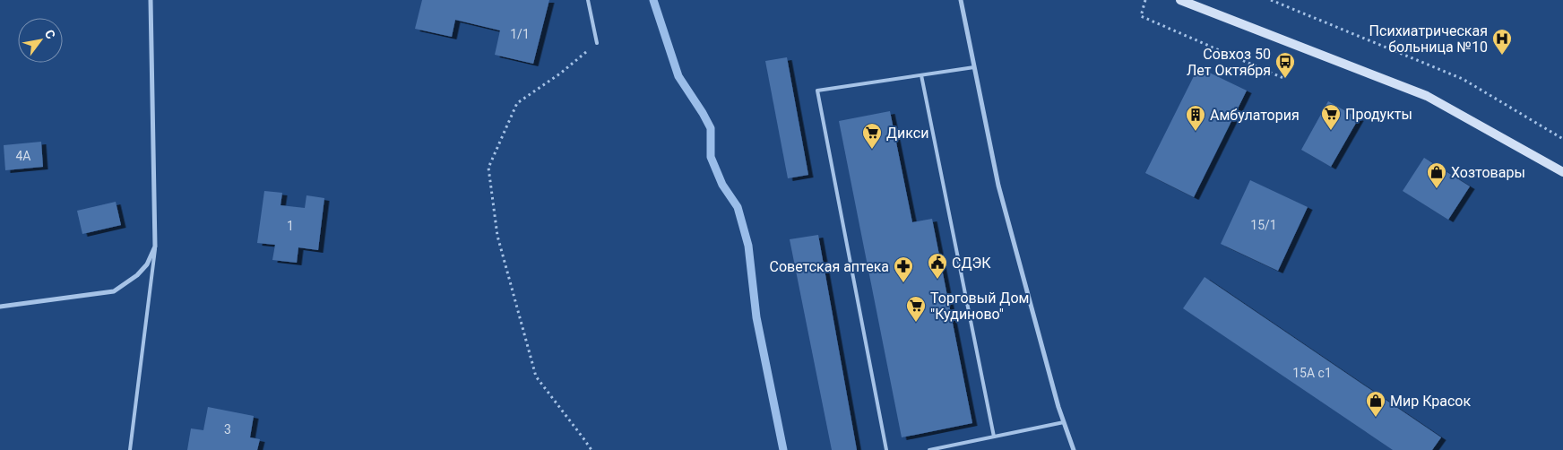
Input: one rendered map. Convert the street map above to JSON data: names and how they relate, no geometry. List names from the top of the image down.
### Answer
{
  "places": {
    "hospital": ["Психиатрическая больница №10"],
    "bus stop": ["Совхоз 50 Лет Октября"],
    "supermarket": ["Продукты", "Дикси", "Торговый Дом \"Кудиново\""],
    "building": ["Амбулатория"],
    "shop": ["Хозтовары", "Мир Красок"],
    "public building": ["СДЭК"],
    "pharmacy": ["Советская аптека"]
  },
  "house_numbers": [
    "1/1",
    "4А",
    "15/1",
    "1",
    "15А с1",
    "3"
  ],
  "north": "top right"
}
